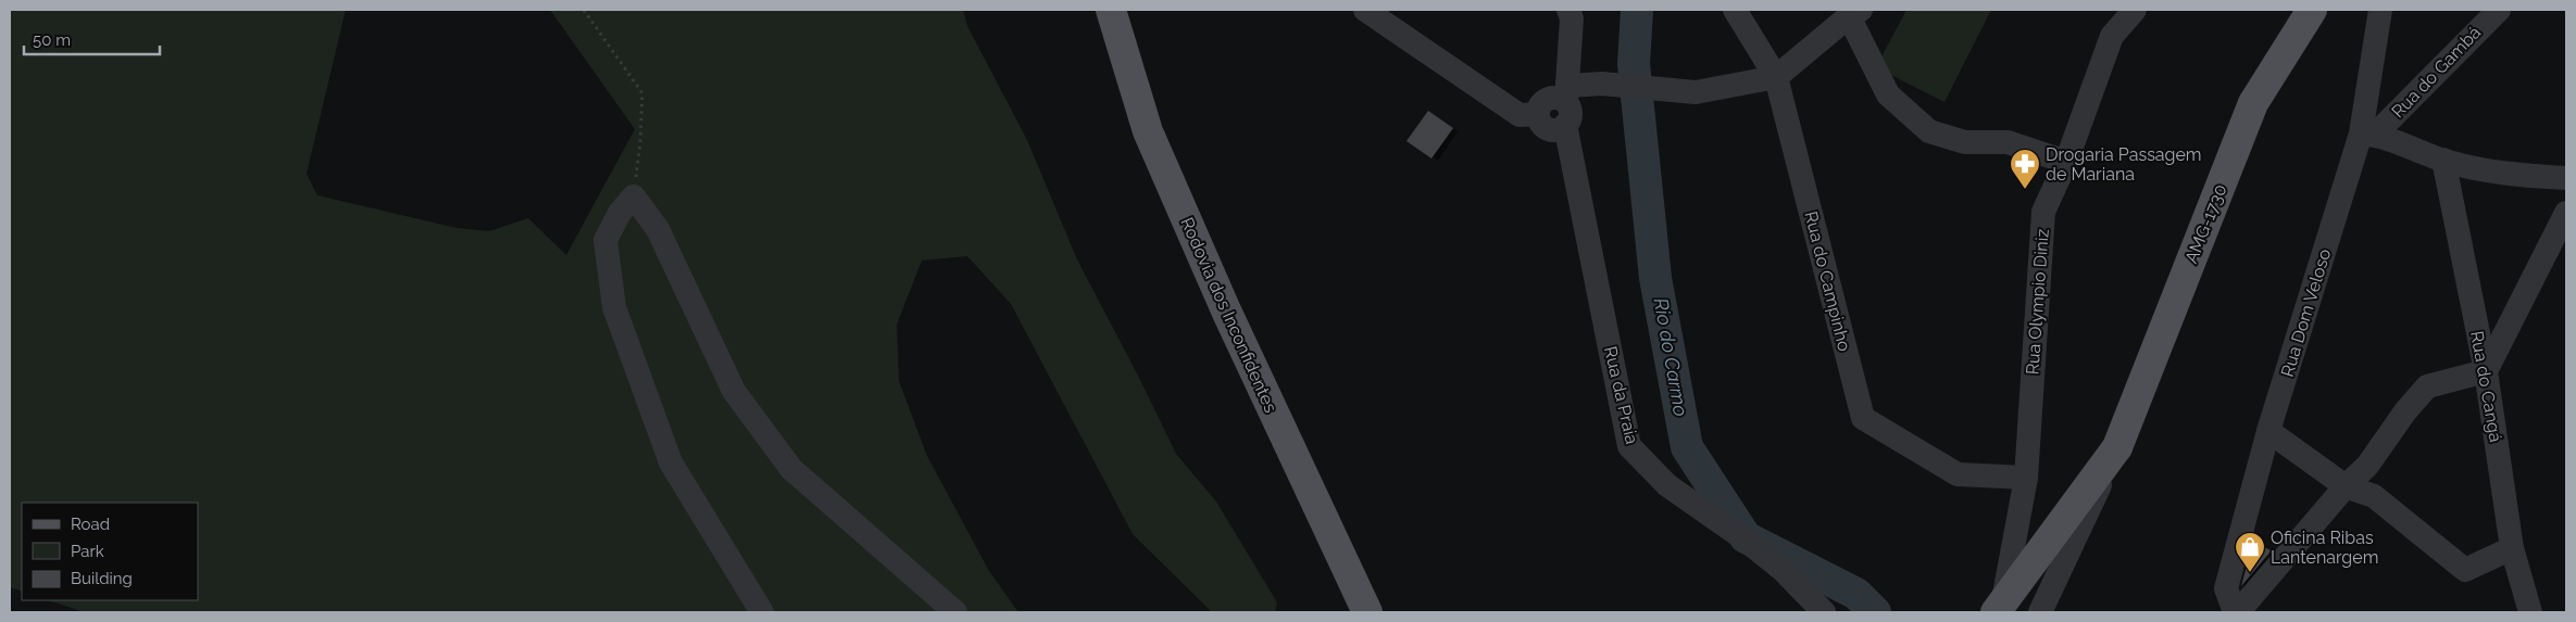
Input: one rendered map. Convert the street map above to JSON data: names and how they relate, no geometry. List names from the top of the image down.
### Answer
{
  "streets": {
    "main road": ["AMG-1730", "Rodovia dos Inconfidentes"],
    "street": [
      "Rua do Gambá",
      "Rua do Campinho",
      "Rua Olympio Diniz",
      "Rua Dom Veloso",
      "Rua do Cangá",
      "Rua da Praia"
    ]
  },
  "crossings": [
    ["Rua do Gambá", "Rua Dom Veloso"],
    ["Rua do Campinho", "Rua Olympio Diniz"]
  ],
  "water": ["Rio do Carmo"],
  "places": {
    "pharmacy": ["Drogaria Passagem de Mariana"],
    "shop": ["Oficina Ribas Lantenargem"]
  },
  "legend": ["Road", "Park", "Building"],
  "scale_bar": "50 m"
}
